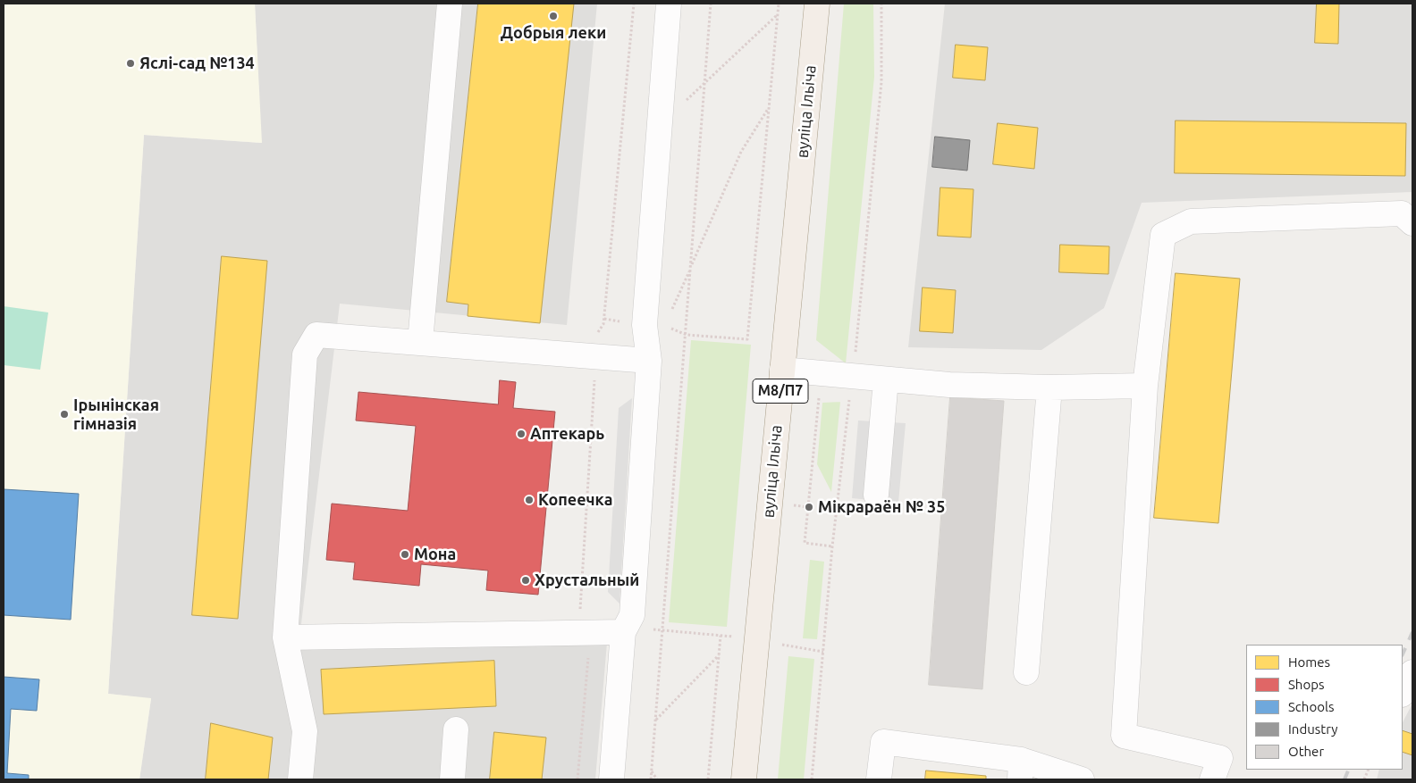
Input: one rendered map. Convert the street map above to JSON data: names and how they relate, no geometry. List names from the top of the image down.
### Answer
{
  "streets": {
    "main road": ["вуліца Ільіча", "М8/П7"]
  },
  "places": [
    "Добрыя леки",
    "Яслі-сад №134",
    "Ірынінская гімназія",
    "Аптекарь",
    "Копеечка",
    "Мікрараён № 35",
    "Мона",
    "Хрустальный"
  ],
  "legend": [
    "Homes",
    "Shops",
    "Schools",
    "Industry",
    "Other"
  ]
}
